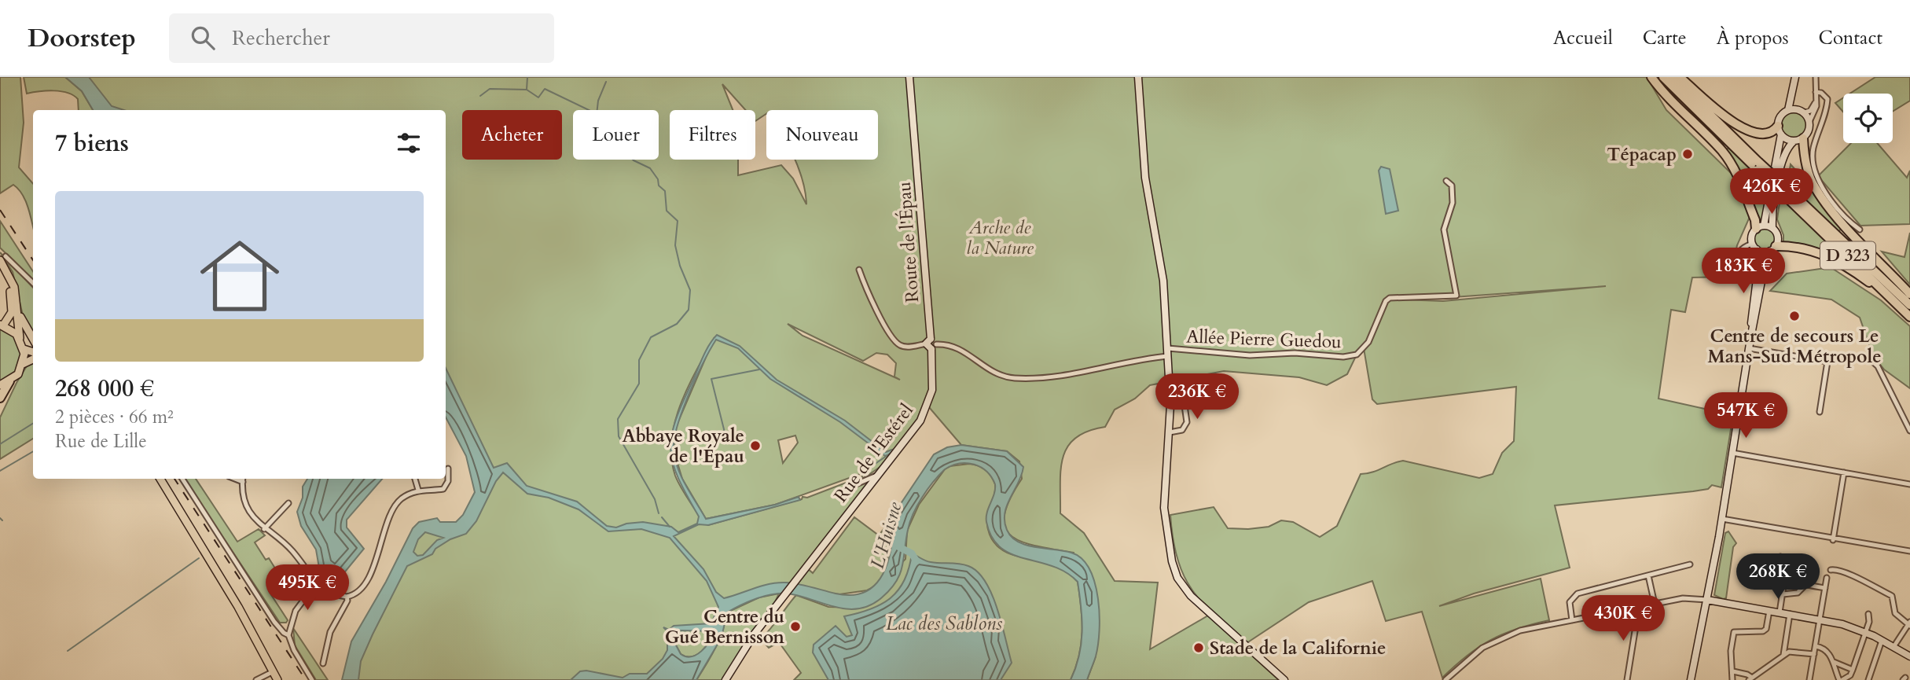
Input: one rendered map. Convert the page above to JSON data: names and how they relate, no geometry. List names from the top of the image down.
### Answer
{
  "streets": {
    "highway": ["D 323"],
    "street": ["Route de l'Épau", "Allée Pierre Guedou", "Rue de l'Estérel"]
  },
  "crossings": [
    ["Route de l'Épau", "Rue de l'Estérel"]
  ],
  "water": ["L'Huisne", "Lac des Sablons"],
  "parks": ["Arche de la Nature"],
  "places": [
    "Tépacap",
    "Centre de secours Le Mans-Sud Métropole",
    "Abbaye Royale de l'Épau",
    "Centre du Gué Bernisson",
    "Stade de la Californie"
  ],
  "page": {
    "header": "Doorstep",
    "search": "Rechercher",
    "nav": [
      "Accueil",
      "Carte",
      "À propos",
      "Contact"
    ],
    "chip": [
      "Acheter",
      "Louer",
      "Filtres",
      "Nouveau"
    ],
    "heading": "7 biens",
    "price": [
      "426K €",
      "183K €",
      "236K €",
      "547K €",
      "268K €",
      "495K €",
      "430K €"
    ],
    "list": [
      {
        "name": "268 000 €",
        "note": "2 pièces · 66 m² · Rue de Lille"
      }
    ]
  }
}
